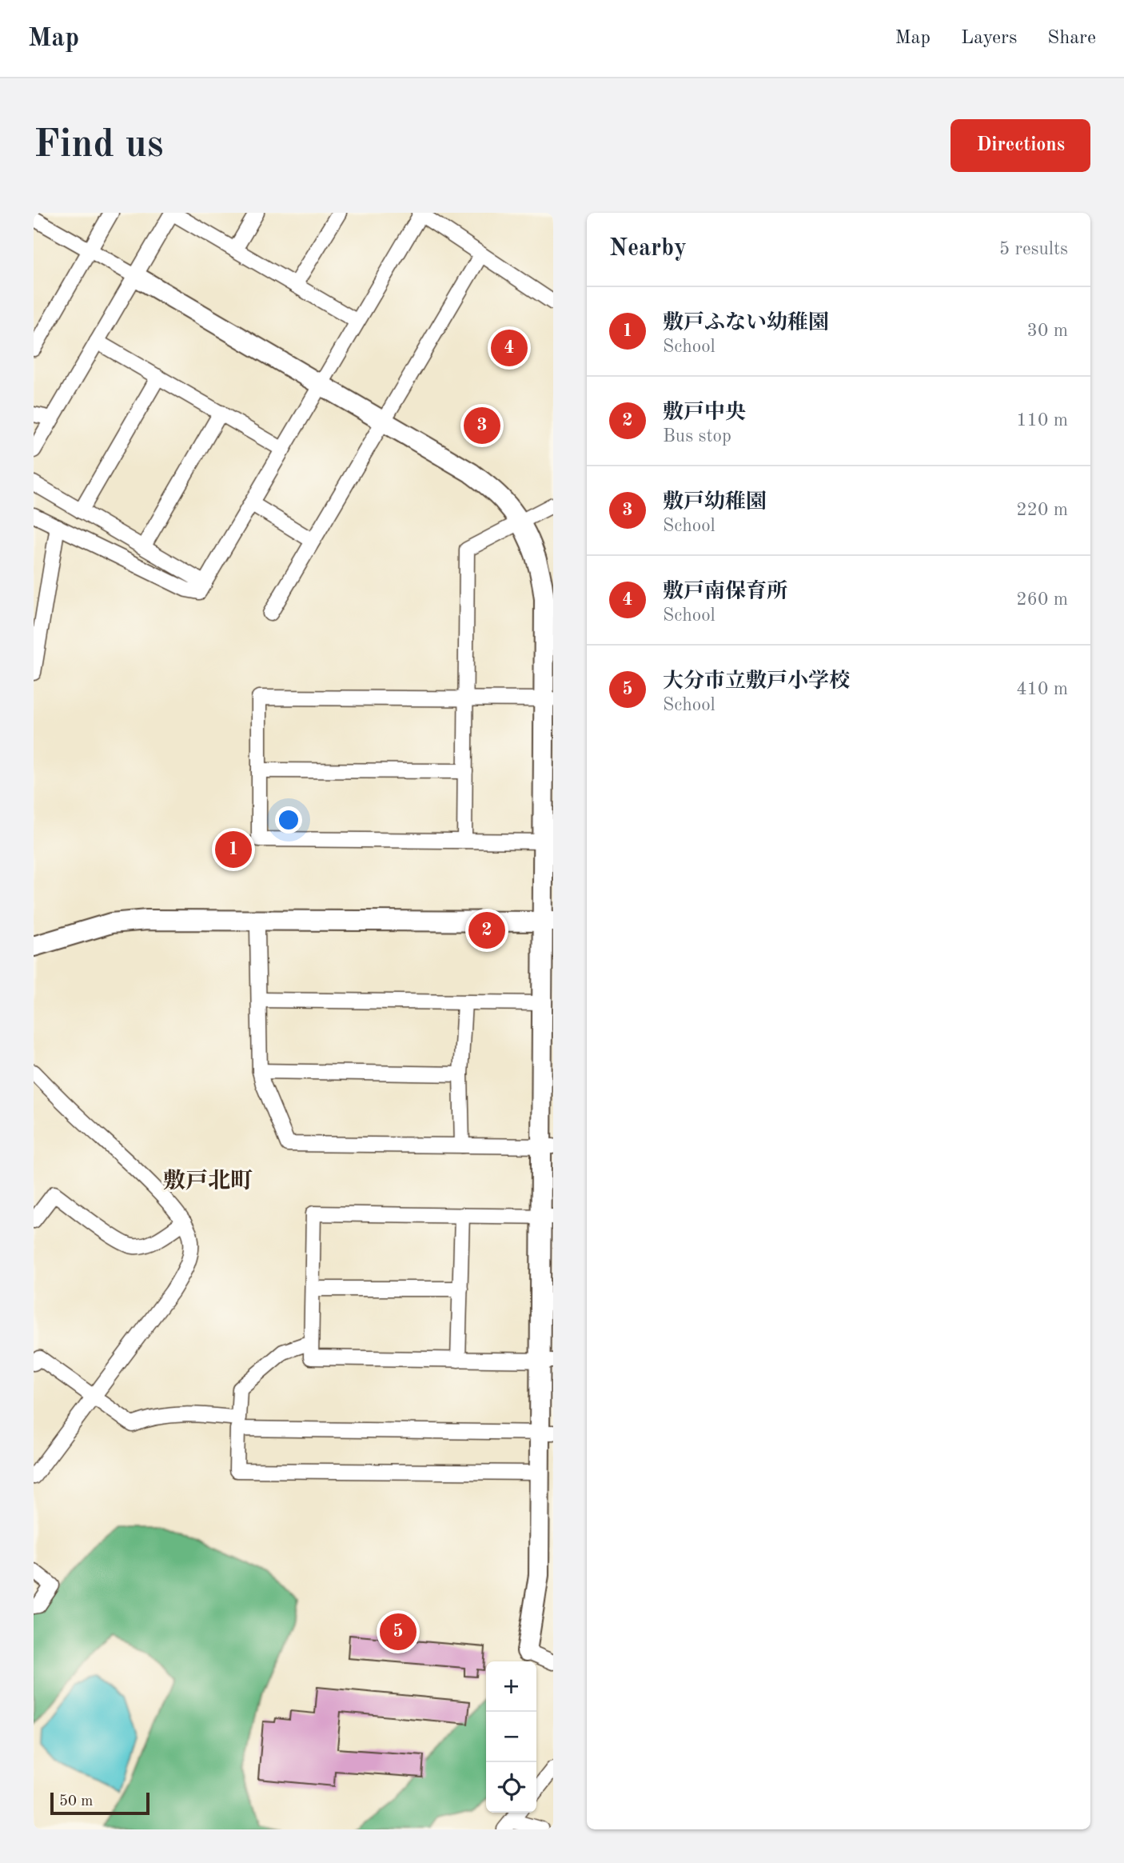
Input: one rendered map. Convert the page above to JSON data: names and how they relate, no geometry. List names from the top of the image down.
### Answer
{
  "districts": ["敷戸北町"],
  "scale_bar": "50 m",
  "page": {
    "header": "Map",
    "nav": ["Map", "Layers", "Share"],
    "buttons": "Directions",
    "title": "Find us",
    "heading": ["Nearby", "5 results"],
    "list": [
      {
        "mark": "1",
        "name": "敷戸ふない幼稚園",
        "note": "School",
        "value": "30 m"
      },
      {
        "mark": "2",
        "name": "敷戸中央",
        "note": "Bus stop",
        "value": "110 m"
      },
      {
        "mark": "3",
        "name": "敷戸幼稚園",
        "note": "School",
        "value": "220 m"
      },
      {
        "mark": "4",
        "name": "敷戸南保育所",
        "note": "School",
        "value": "260 m"
      },
      {
        "mark": "5",
        "name": "大分市立敷戸小学校",
        "note": "School",
        "value": "410 m"
      }
    ],
    "pins": [
      "4",
      "3",
      "1",
      "2",
      "5"
    ],
    "map_buttons": ["+", "−"],
    "scale": "50 m"
  }
}
